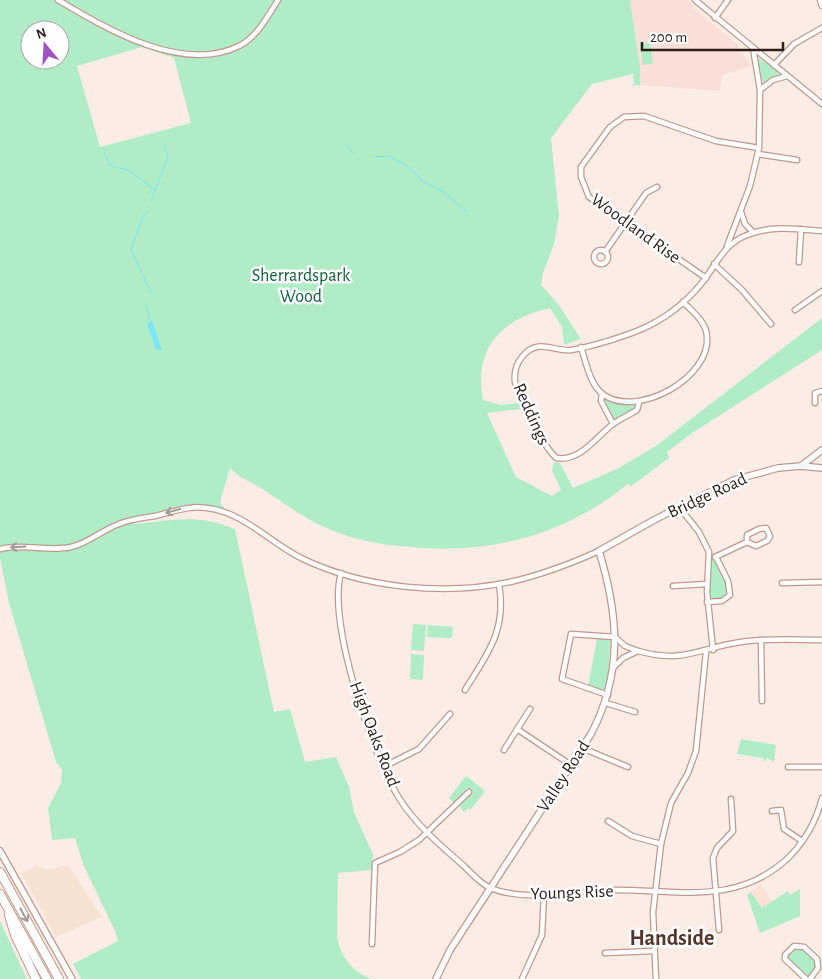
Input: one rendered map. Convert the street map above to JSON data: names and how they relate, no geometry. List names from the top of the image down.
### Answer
{
  "streets": {
    "main road": ["Bridge Road", "Valley Road"],
    "street": [
      "Woodland Rise",
      "Reddings",
      "High Oaks Road",
      "Youngs Rise"
    ]
  },
  "crossings": [
    ["Bridge Road", "Valley Road"],
    ["High Oaks Road", "Valley Road"],
    ["High Oaks Road", "Youngs Rise"],
    ["Valley Road", "Youngs Rise"]
  ],
  "districts": ["Handside"],
  "parks": ["Sherrardspark Wood"],
  "scale_bar": "200 m",
  "north": "top"
}
